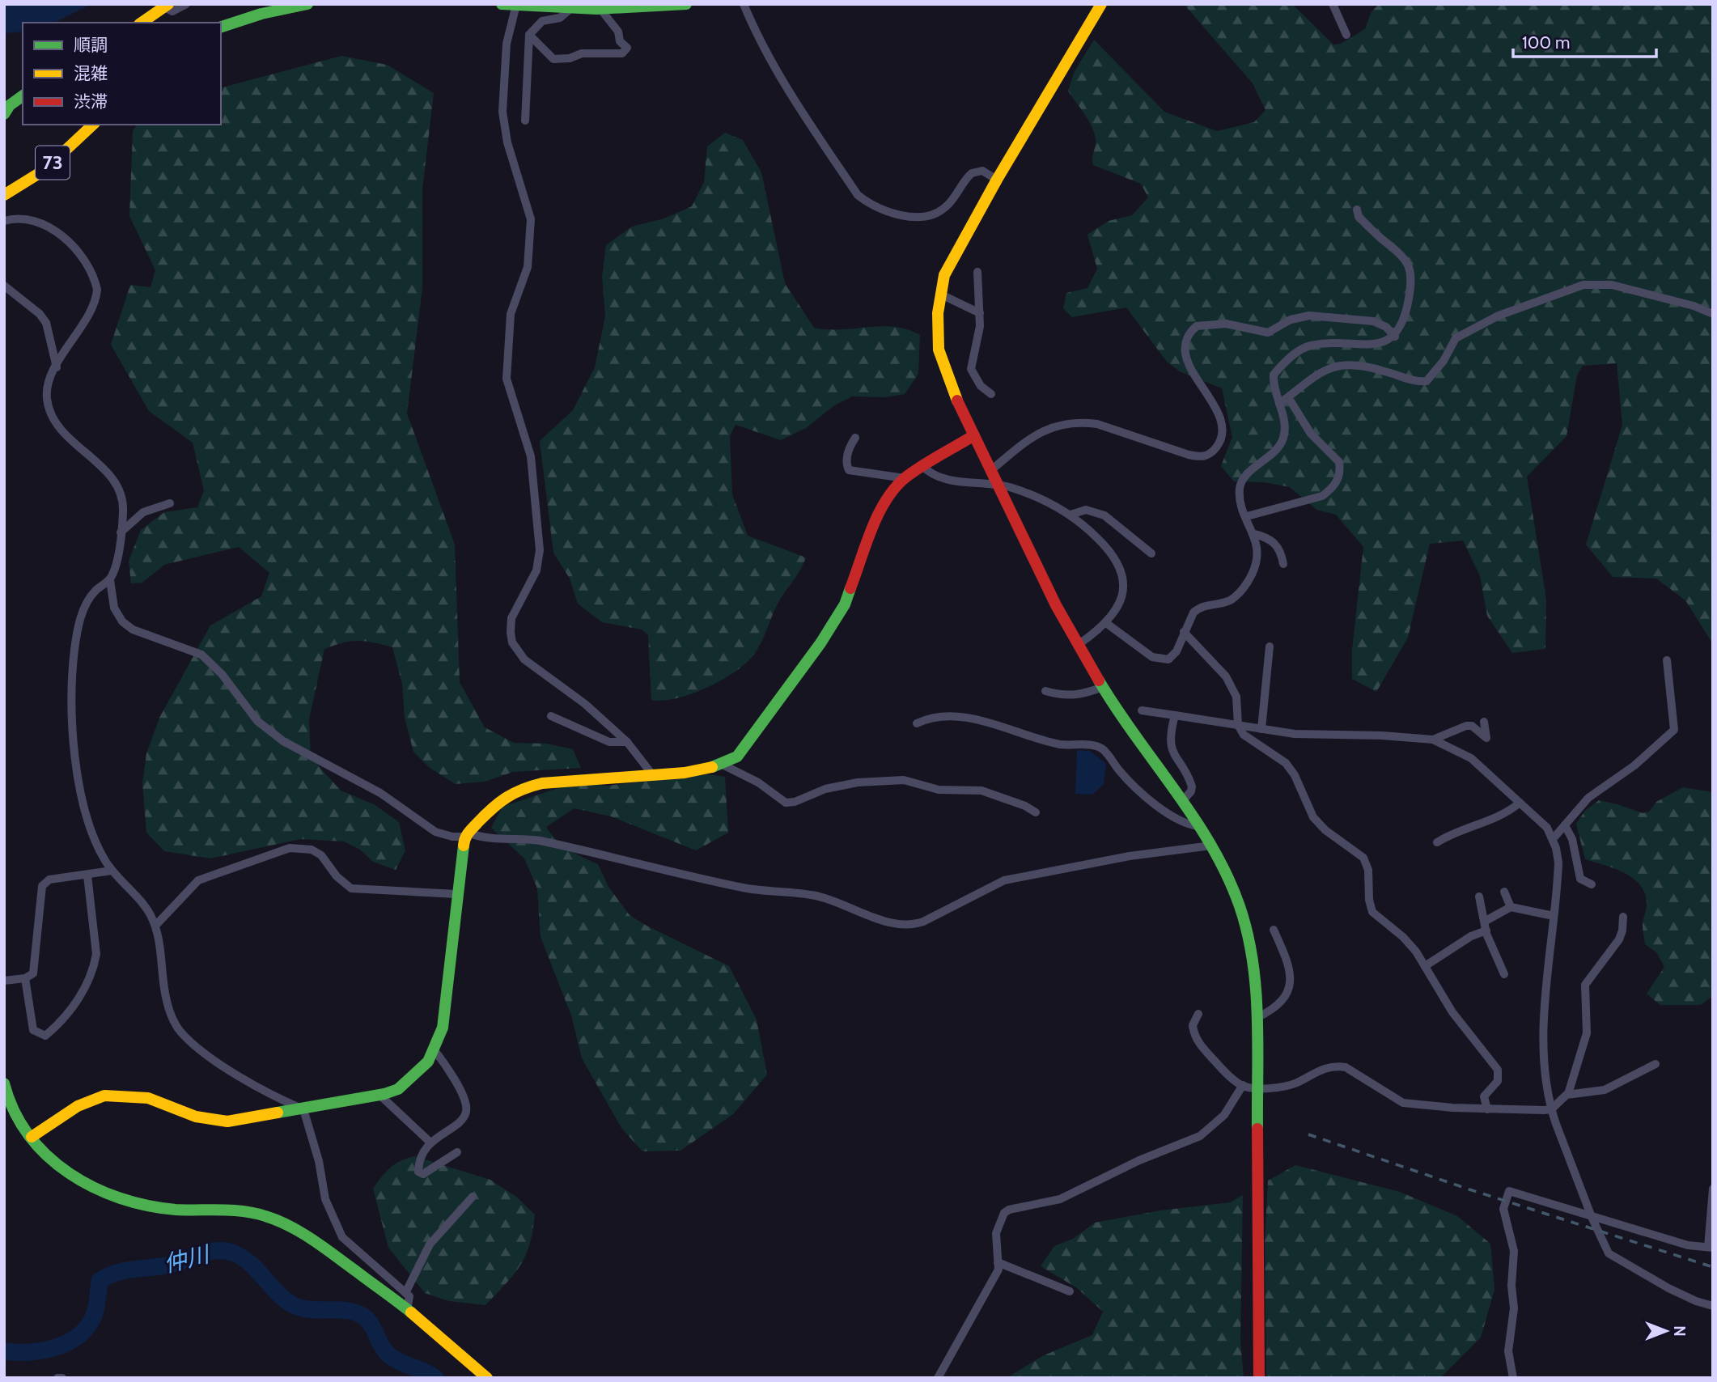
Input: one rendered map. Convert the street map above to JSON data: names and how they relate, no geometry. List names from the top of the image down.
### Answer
{
  "streets": {
    "street": ["73"]
  },
  "water": ["仲川"],
  "legend": ["順調", "混雑", "渋滞"],
  "scale_bar": "100 m",
  "north": "right"
}
